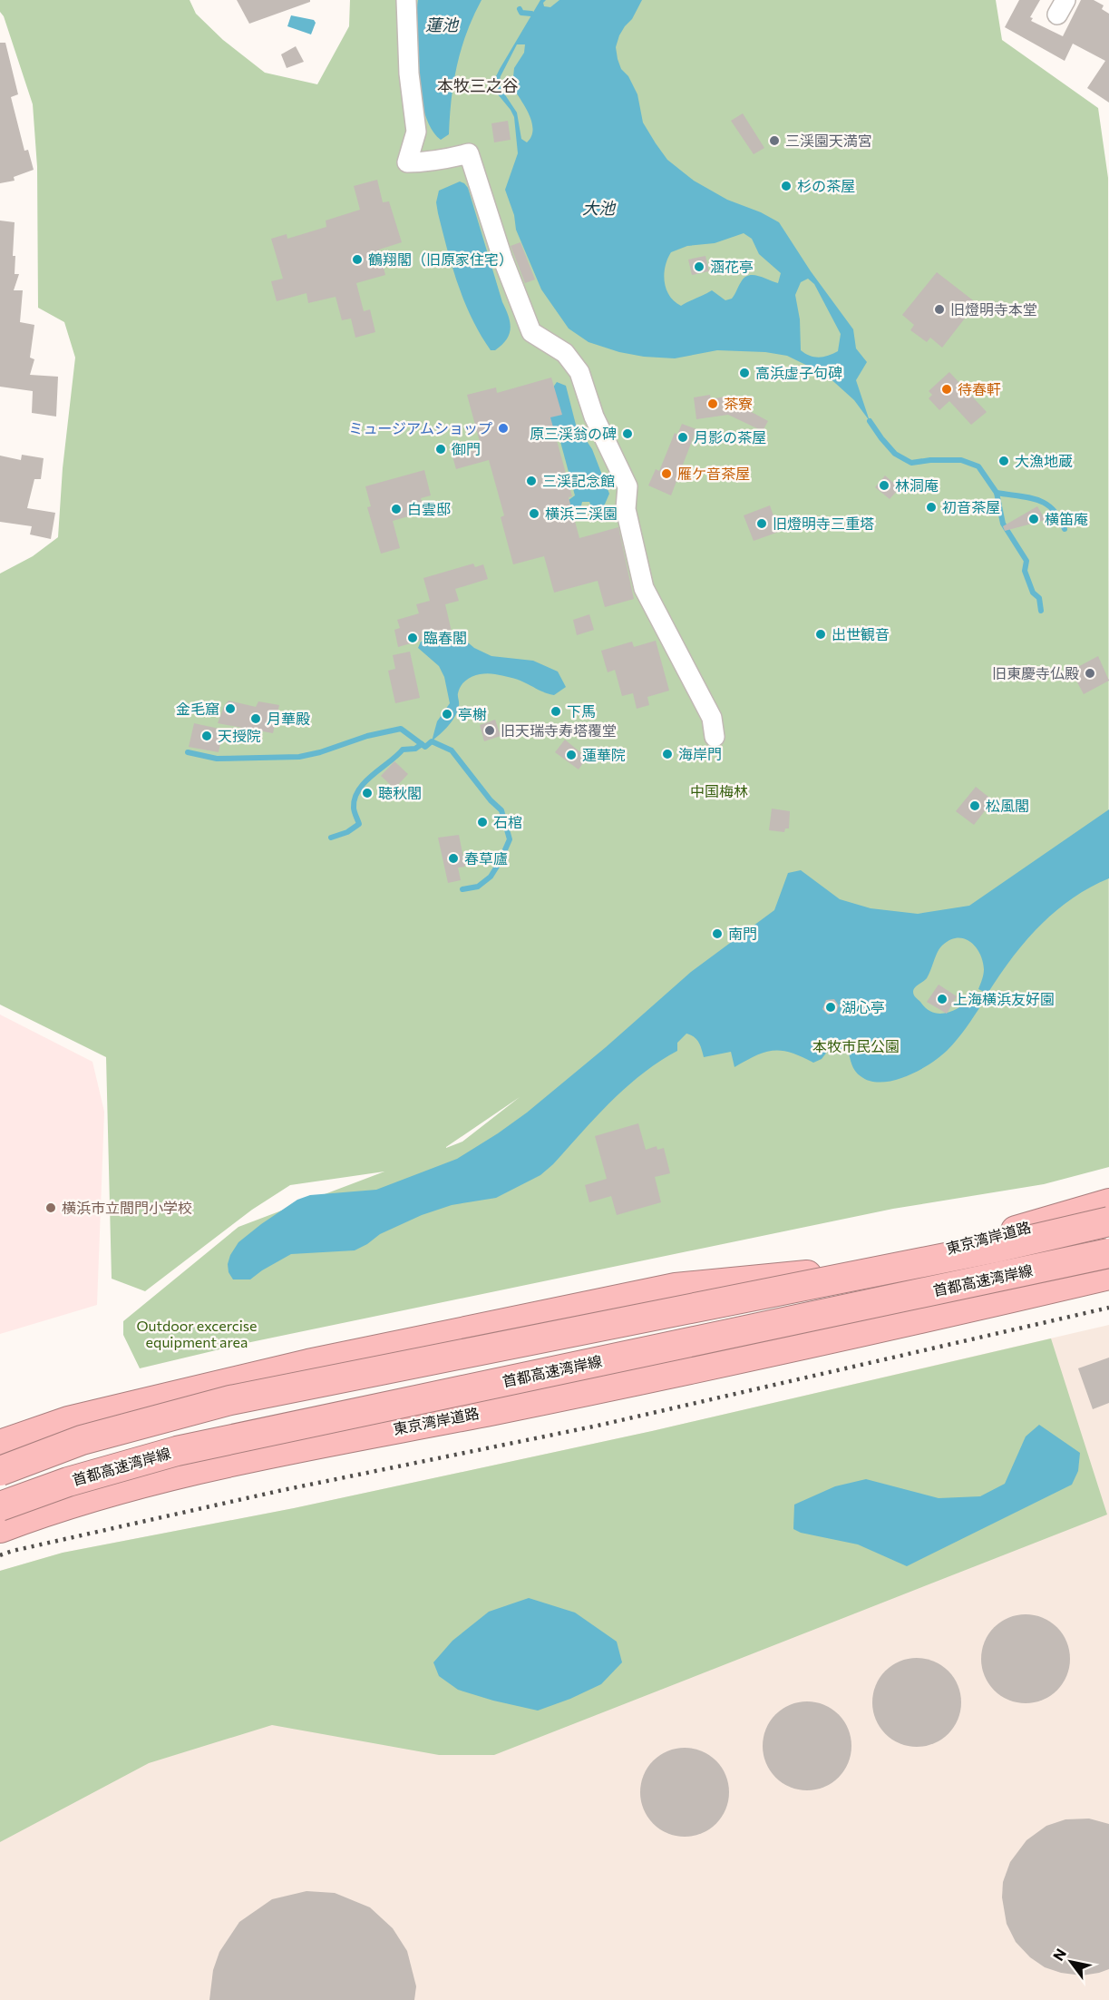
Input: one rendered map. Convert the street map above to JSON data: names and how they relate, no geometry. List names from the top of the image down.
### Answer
{
  "streets": {
    "highway": ["東京湾岸道路", "首都高速湾岸線"]
  },
  "districts": ["本牧三之谷"],
  "water": ["蓮池", "大池"],
  "parks": ["中国梅林", "本牧市民公園", "Outdoor excercise equipment area"],
  "places": [
    "三渓園天満宮",
    "杉の茶屋",
    "鶴翔閣（旧原家住宅）",
    "涵花亭",
    "旧燈明寺本堂",
    "高浜虚子句碑",
    "待春軒",
    "茶寮",
    "ミュージアムショップ",
    "原三渓翁の碑",
    "月影の茶屋",
    "御門",
    "大漁地蔵",
    "雁ケ音茶屋",
    "三渓記念館",
    "林洞庵",
    "初音茶屋",
    "白雲邸",
    "横浜三渓園",
    "横笛庵",
    "旧燈明寺三重塔",
    "出世観音",
    "臨春閣",
    "旧東慶寺仏殿",
    "金毛窟",
    "下馬",
    "亭榭",
    "月華殿",
    "旧天瑞寺寿塔覆堂",
    "天授院",
    "海岸門",
    "蓮華院",
    "聴秋閣",
    "松風閣",
    "石棺",
    "春草廬",
    "南門",
    "上海横浜友好園",
    "湖心亭",
    "横浜市立間門小学校"
  ],
  "north": "top left"
}
